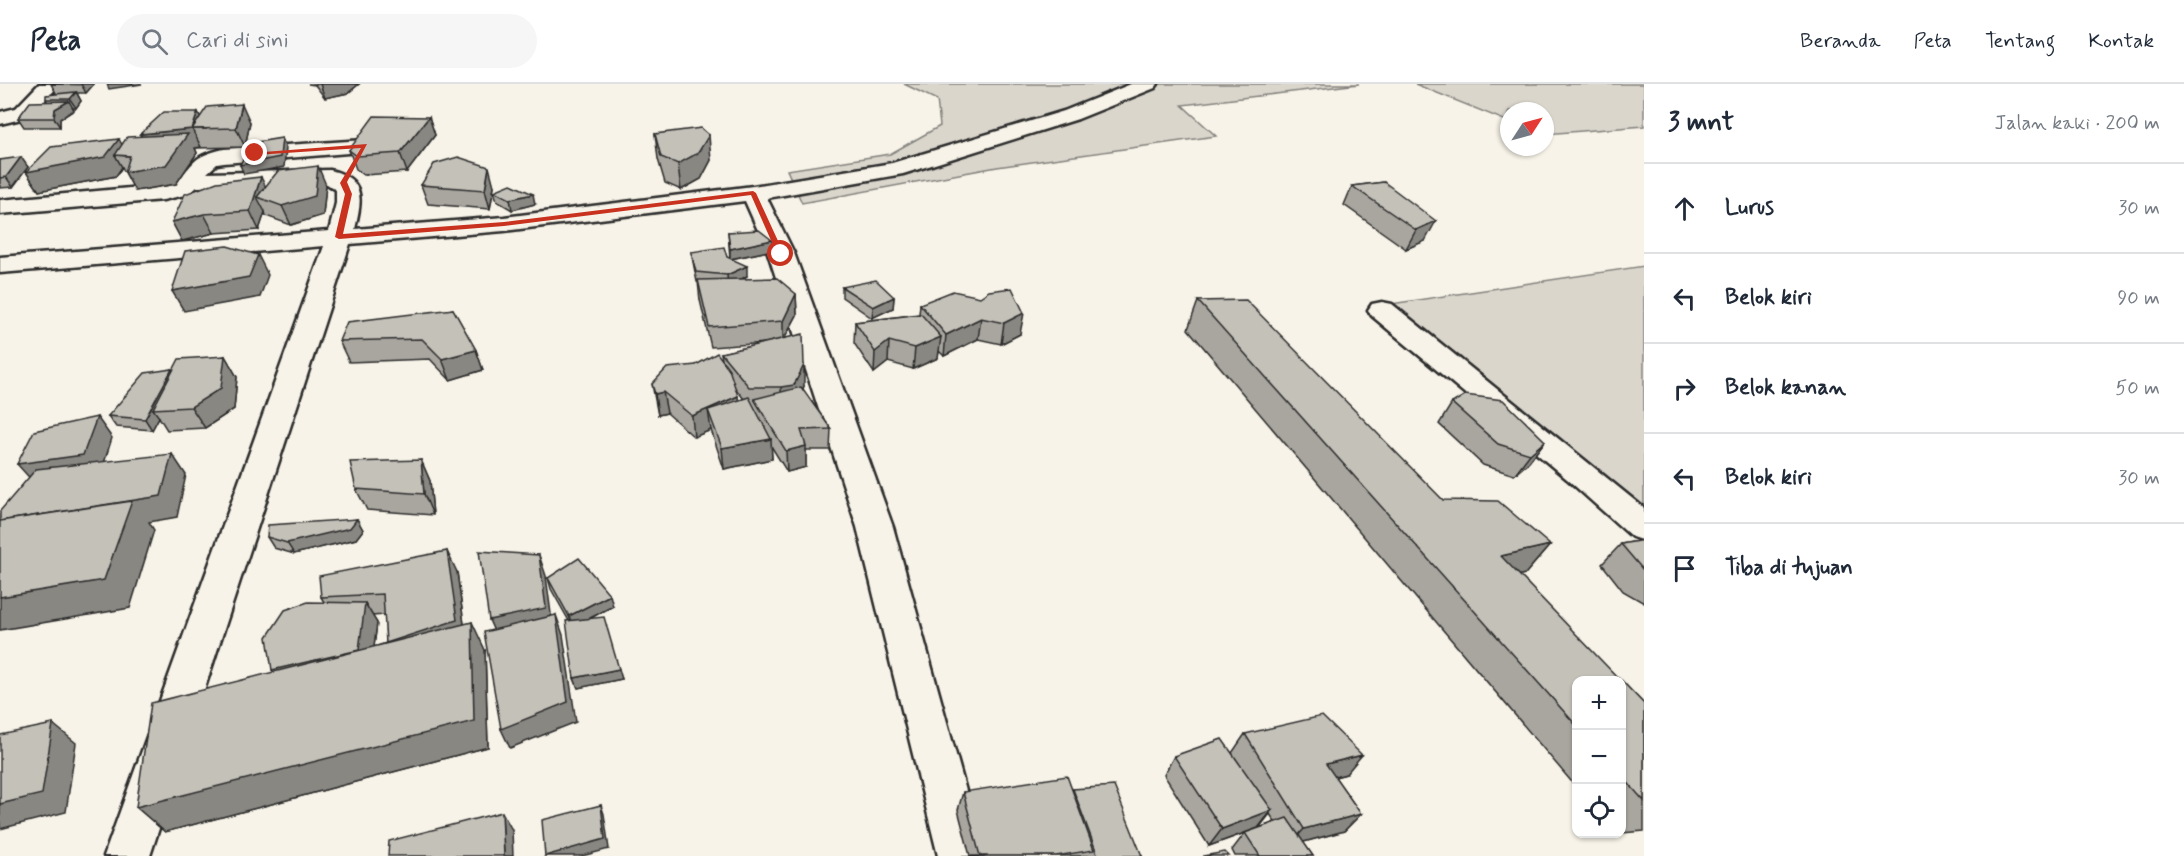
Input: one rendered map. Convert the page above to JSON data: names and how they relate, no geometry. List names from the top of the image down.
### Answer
{
  "north": "top right",
  "page": {
    "header": "Peta",
    "search": "Cari di sini",
    "nav": [
      "Beranda",
      "Peta",
      "Tentang",
      "Kontak"
    ],
    "heading": ["3 mnt", "Jalan kaki · 200 m"],
    "list": [
      ["Lurus", "30 m"],
      ["Belok kiri", "90 m"],
      ["Belok kanan", "50 m"],
      ["Belok kiri", "30 m"],
      "Tiba di tujuan"
    ],
    "map_buttons": ["+", "−"]
  }
}
